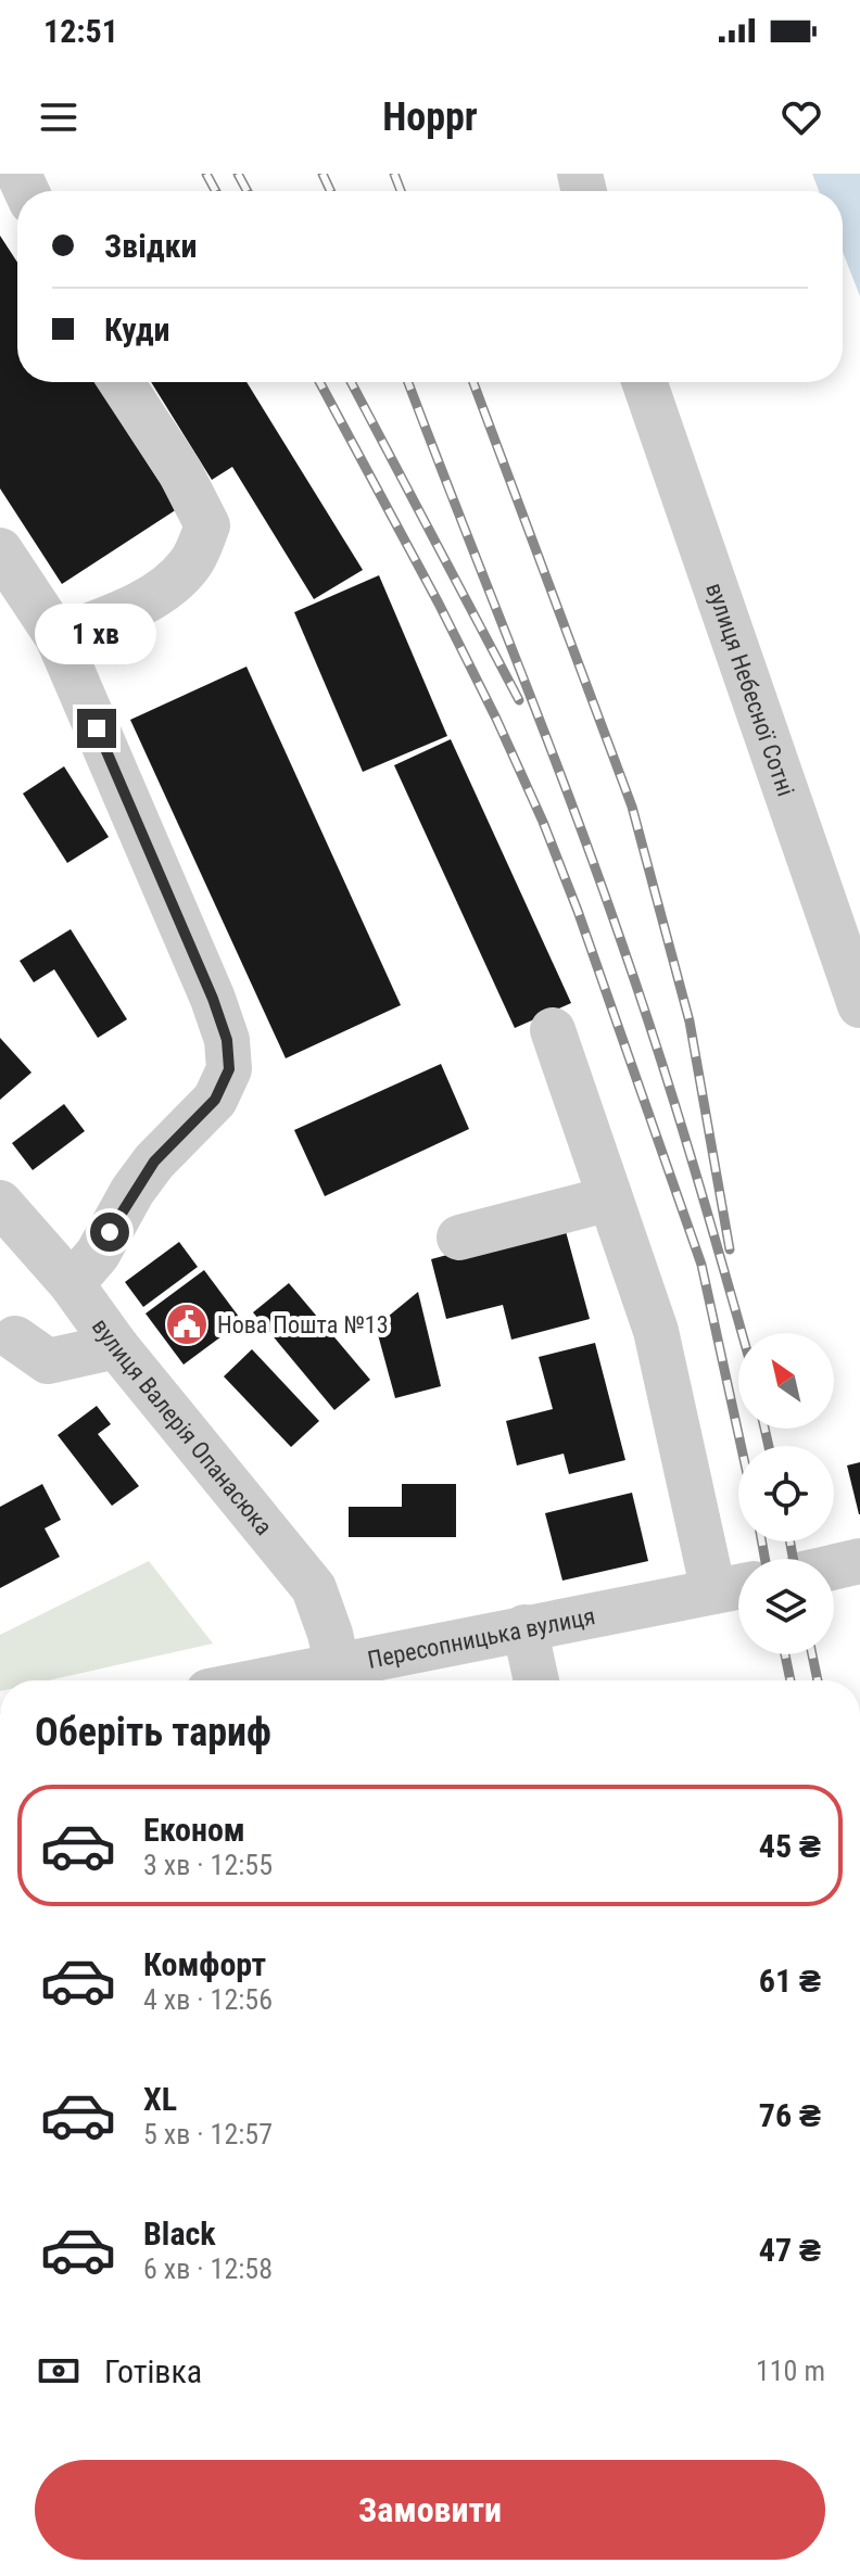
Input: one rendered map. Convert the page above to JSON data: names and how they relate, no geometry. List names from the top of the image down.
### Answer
{
  "streets": {
    "street": ["вулиця Небесної Сотні", "вулиця Валерія Опанасюка", "Пересопницька вулиця"]
  },
  "crossings": [
    ["вулиця Валерія Опанасюка", "Пересопницька вулиця"]
  ],
  "places": {
    "public building": ["Нова Пошта №13"]
  },
  "north": "top left",
  "page": {
    "status": "12:51",
    "header": "Hoppr",
    "banner": ["Звідки", "Куди"],
    "bubble": "1 хв",
    "heading": "Оберіть тариф",
    "list": [
      {
        "name": "Економ",
        "note": "3 хв · 12:55",
        "value": "45 ₴"
      },
      {
        "name": "Комфорт",
        "note": "4 хв · 12:56",
        "value": "61 ₴"
      },
      {
        "name": "XL",
        "note": "5 хв · 12:57",
        "value": "76 ₴"
      },
      {
        "name": "Black",
        "note": "6 хв · 12:58",
        "value": "47 ₴"
      }
    ],
    "pay": ["Готівка", "110 m"],
    "buttons": "Замовити"
  }
}
